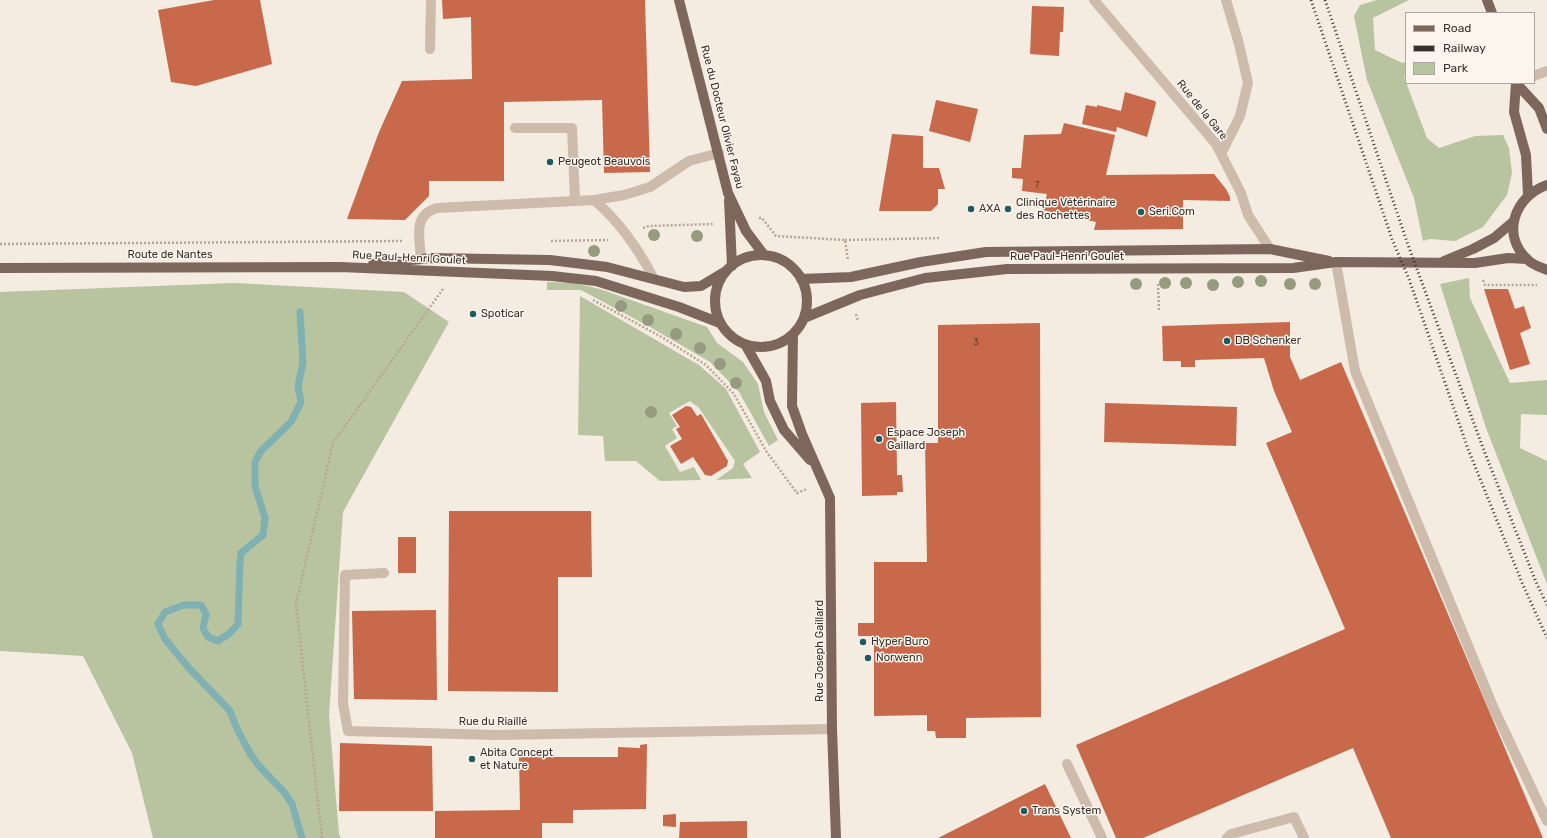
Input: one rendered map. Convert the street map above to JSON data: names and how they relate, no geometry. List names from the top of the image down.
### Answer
{
  "streets": {
    "main road": [
      "Rue du Docteur Olivier Fayau",
      "Route de Nantes",
      "Rue Paul-Henri Goulet",
      "Rue Joseph Gaillard"
    ],
    "street": ["Rue de la Gare", "Rue du Riaillé"]
  },
  "crossings": [
    ["Rue de la Gare", "Rue Paul-Henri Goulet"],
    ["Rue du Docteur Olivier Fayau", "Rue Paul-Henri Goulet"],
    ["Rue du Docteur Olivier Fayau", "Rue Joseph Gaillard"],
    ["Route de Nantes", "Rue Paul-Henri Goulet"],
    ["Rue Paul-Henri Goulet", "Rue Joseph Gaillard"],
    ["Rue Joseph Gaillard", "Rue du Riaillé"]
  ],
  "places": [
    "Peugeot Beauvois",
    "AXA",
    "Clinique Vétérinaire des Rochettes",
    "Seri.Com",
    "Spoticar",
    "DB Schenker",
    "Espace Joseph Gaillard",
    "Hyper Buro",
    "Norwenn",
    "Abita Concept et Nature",
    "Trans System"
  ],
  "house_numbers": ["7", "3"],
  "legend": ["Road", "Railway", "Park"]
}
